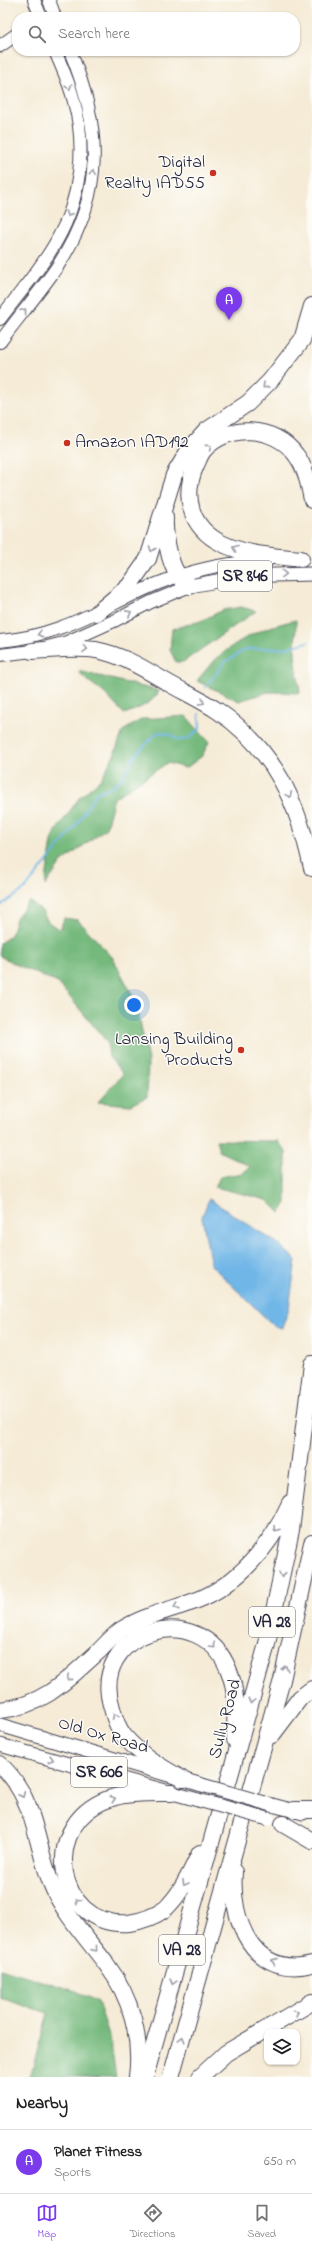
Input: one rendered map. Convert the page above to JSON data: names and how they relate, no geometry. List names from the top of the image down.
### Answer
{
  "streets": {
    "highway": ["VA 28", "Sully Road"],
    "main road": ["SR 846", "Old Ox Road", "SR 606"]
  },
  "places": ["Digital Realty IAD55", "Amazon IAD192", "Lansing Building Products"],
  "page": {
    "search": "Search here",
    "pins": "A",
    "heading": "Nearby",
    "list": [
      {
        "mark": "A",
        "name": "Planet Fitness",
        "note": "Sports",
        "value": "650 m"
      }
    ],
    "nav": ["Map", "Directions", "Saved"]
  }
}
